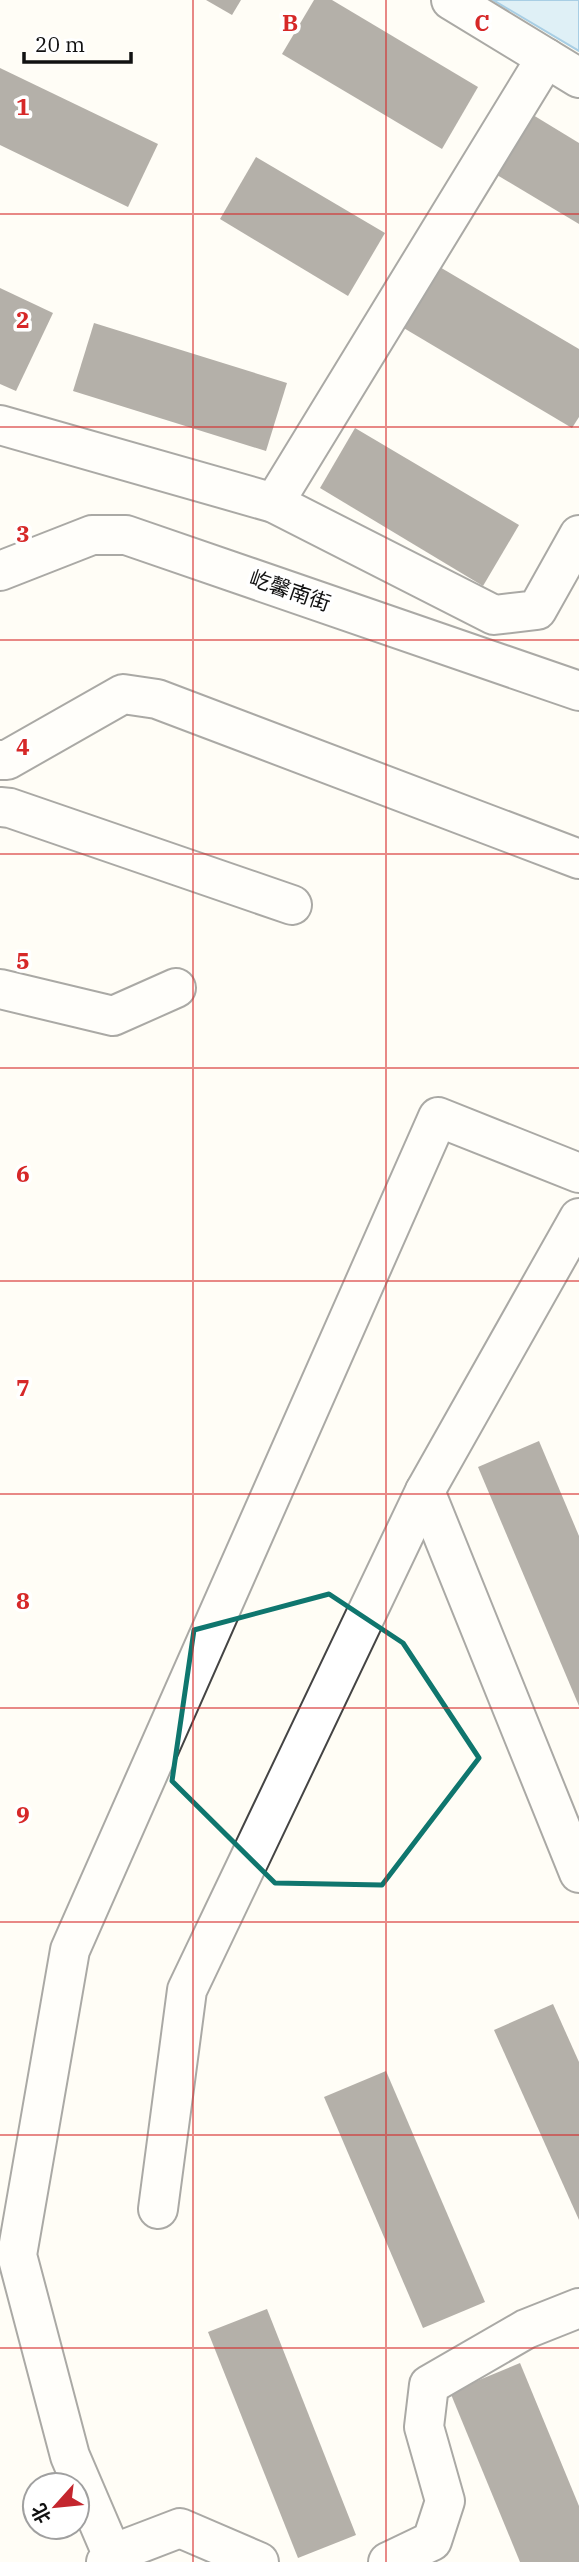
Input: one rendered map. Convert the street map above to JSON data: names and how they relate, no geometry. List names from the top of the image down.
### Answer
{
  "streets": {
    "street": ["屹馨南街"]
  },
  "scale_bar": "20 m",
  "north": "bottom left",
  "grid": {
    "columns": ["B", "C"],
    "rows": [
      "1",
      "2",
      "3",
      "4",
      "5",
      "6",
      "7",
      "8",
      "9"
    ]
  }
}
